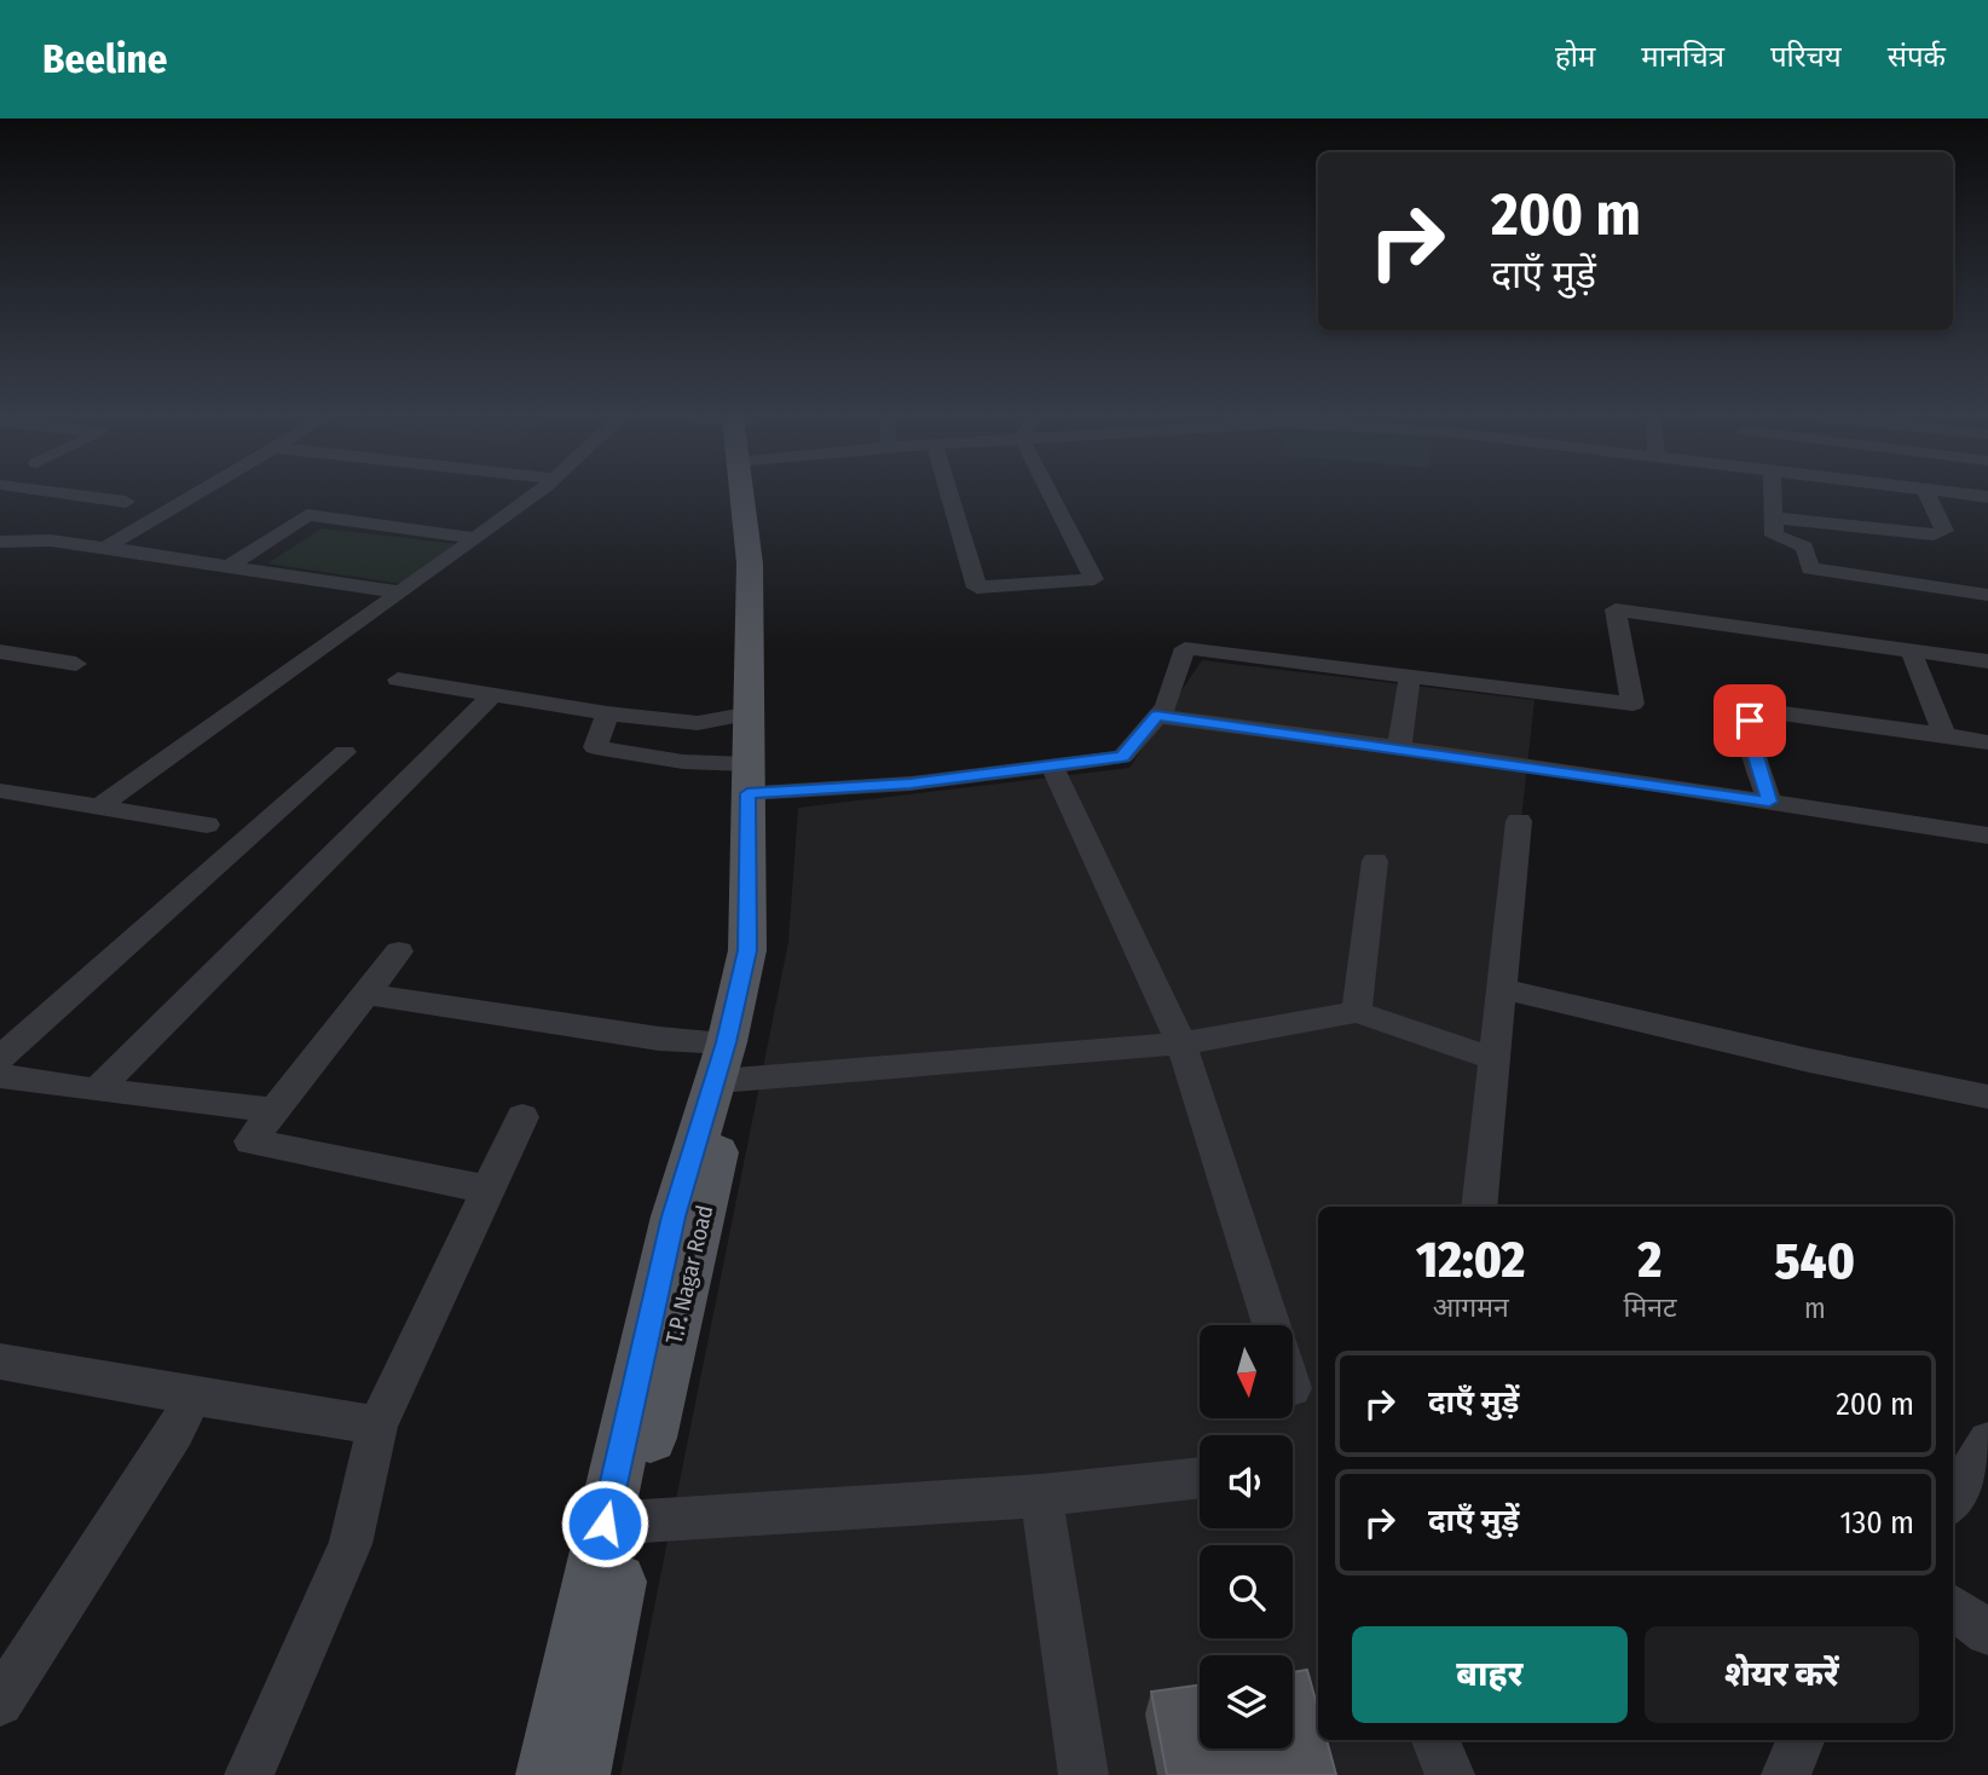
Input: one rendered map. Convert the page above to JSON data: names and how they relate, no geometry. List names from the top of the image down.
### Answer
{
  "north": "bottom",
  "page": {
    "header": "Beeline",
    "nav": [
      "होम",
      "मानचित्र",
      "परिचय",
      "संपर्क"
    ],
    "turn": ["200 m", "दाएँ मुड़ें"],
    "eta": [
      "12:02",
      "आगमन",
      "2",
      "मिनट",
      "540",
      "m"
    ],
    "list": [
      {
        "name": "दाएँ मुड़ें",
        "value": "200 m"
      },
      {
        "name": "दाएँ मुड़ें",
        "value": "130 m"
      }
    ],
    "buttons": ["बाहर", "शेयर करें"]
  }
}
